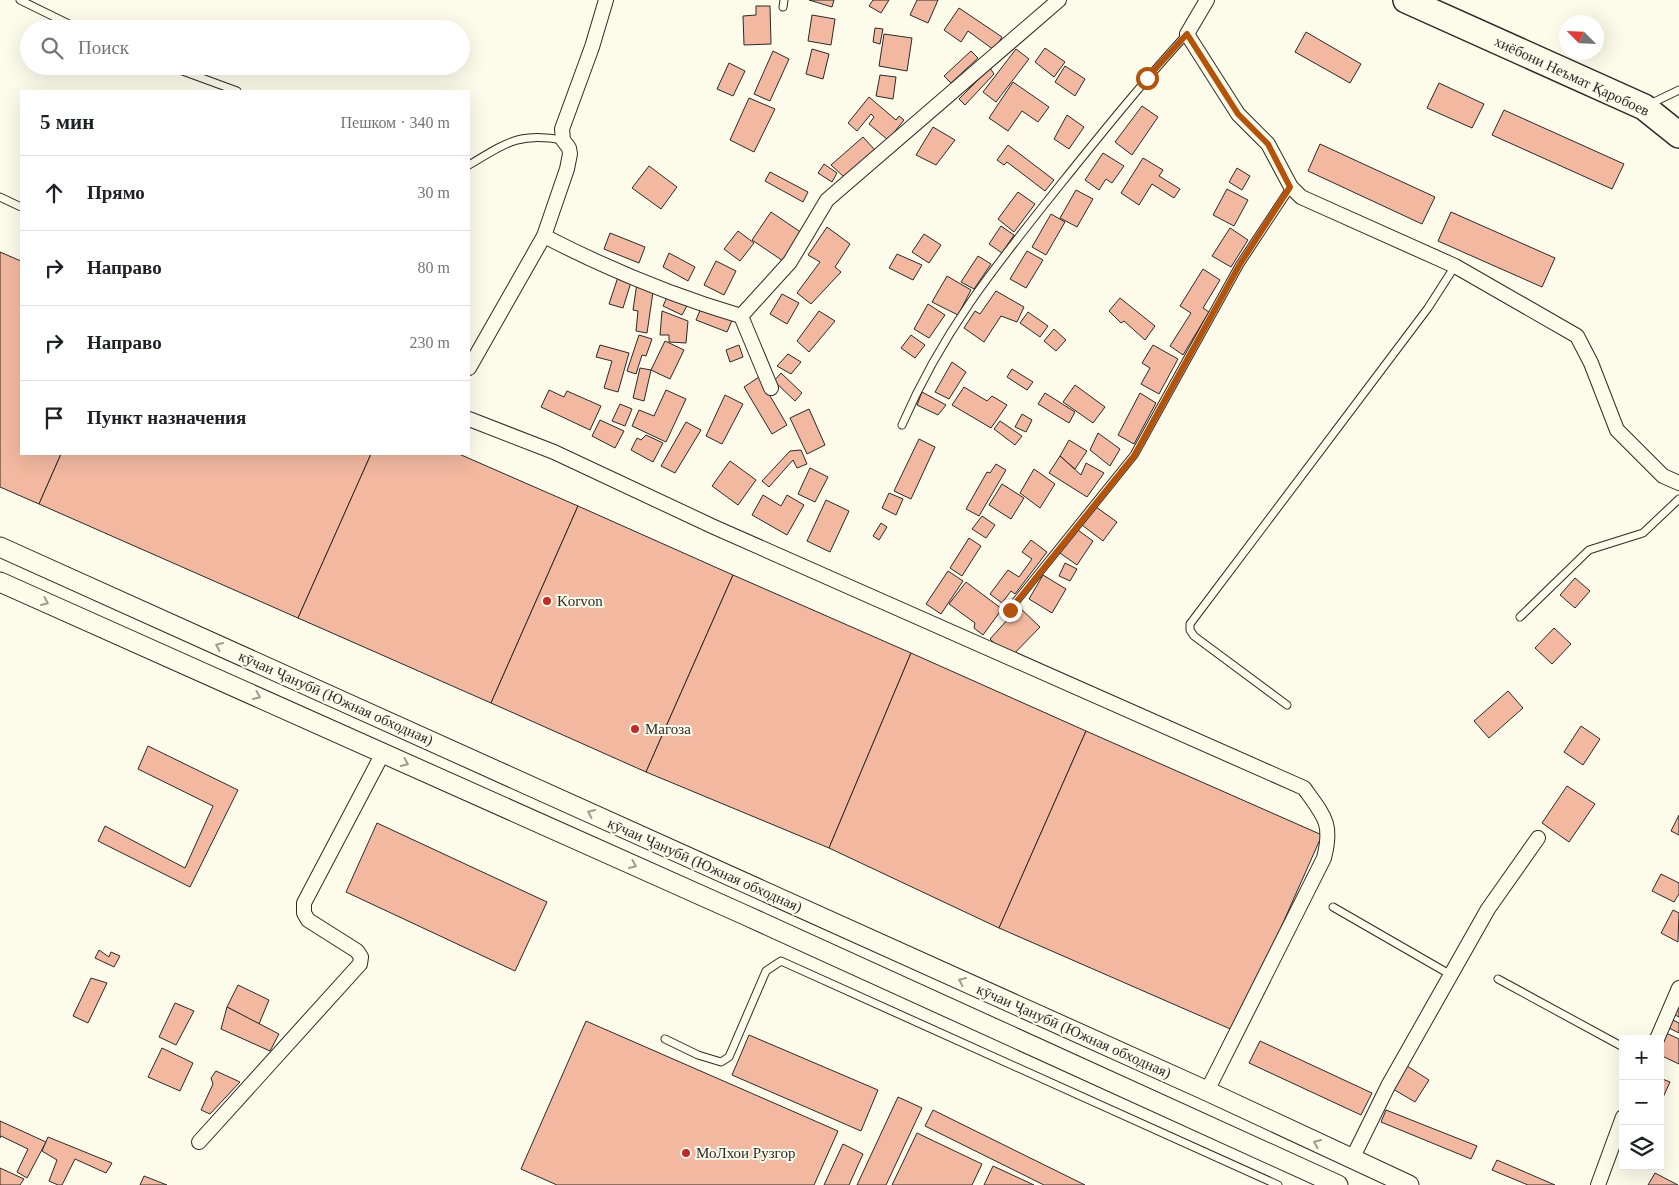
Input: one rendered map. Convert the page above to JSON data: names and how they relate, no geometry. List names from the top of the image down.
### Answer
{
  "streets": {
    "highway": ["хиёбони Неъмат Қаробоев"],
    "main road": ["кӯчаи Ҷанубӣ (Южная обходная)"]
  },
  "places": ["Korvon", "Магоза", "МоЛхои Рузгор"],
  "north": "top left",
  "page": {
    "search": "Поиск",
    "heading": ["5 мин", "Пешком · 340 m"],
    "list": [
      ["Прямо", "30 m"],
      ["Направо", "80 m"],
      ["Направо", "230 m"],
      "Пункт назначения"
    ],
    "map_buttons": ["+", "−"]
  }
}
